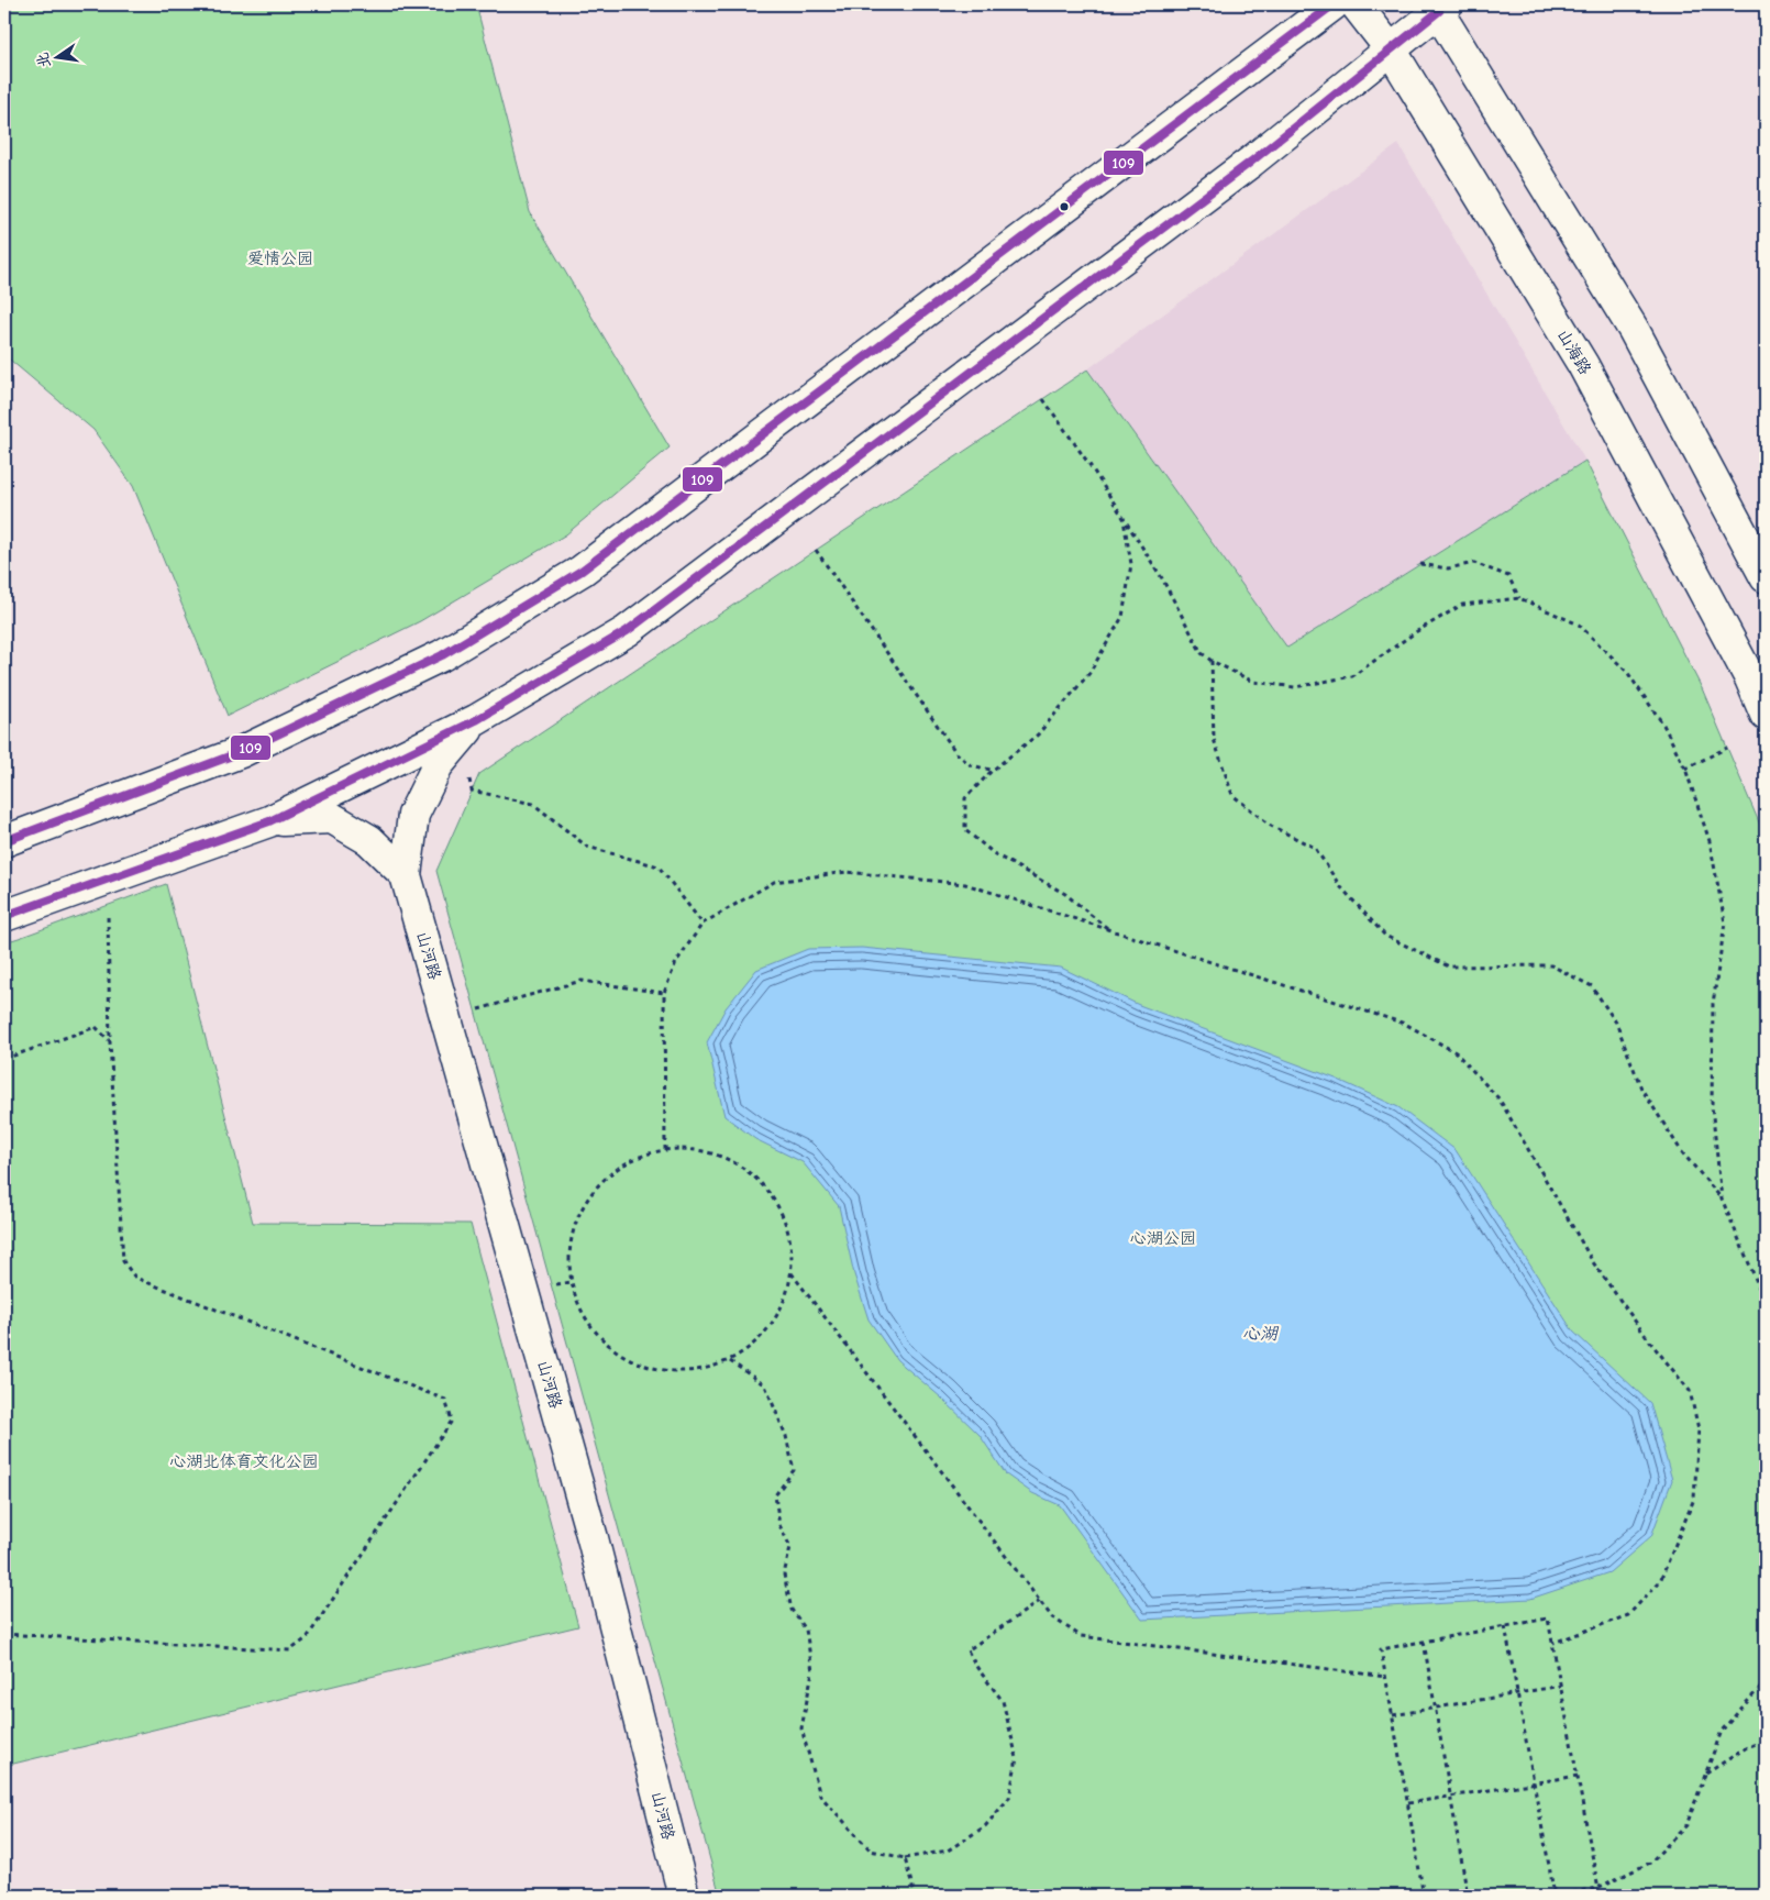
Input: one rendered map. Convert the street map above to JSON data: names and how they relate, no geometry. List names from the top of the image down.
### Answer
{
  "streets": {
    "street": ["山海路", "山河路"]
  },
  "water": ["心湖"],
  "parks": ["爱情公园", "心湖公园", "心湖北体育文化公园"],
  "lines": ["transit line 109"],
  "north": "left"
}
